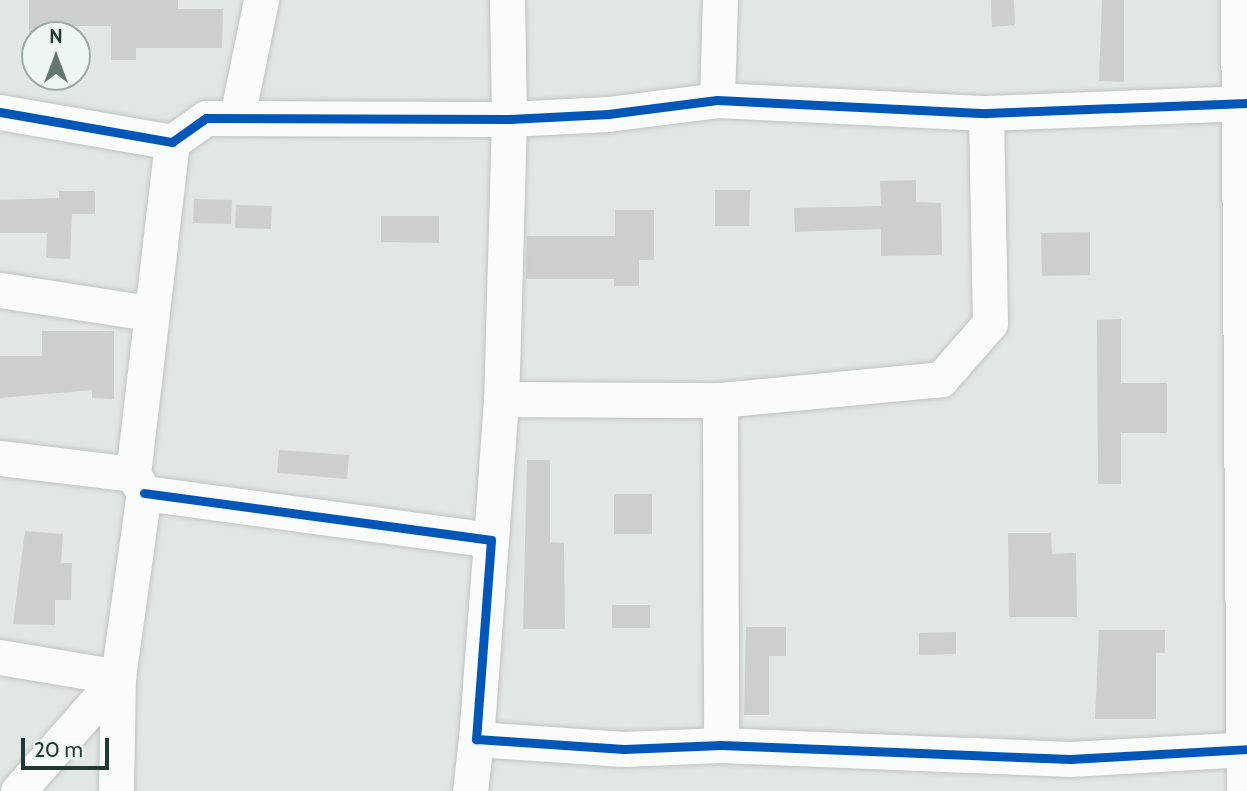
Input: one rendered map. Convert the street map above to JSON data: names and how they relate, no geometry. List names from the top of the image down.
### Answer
{
  "scale_bar": "20 m",
  "north": "top"
}
